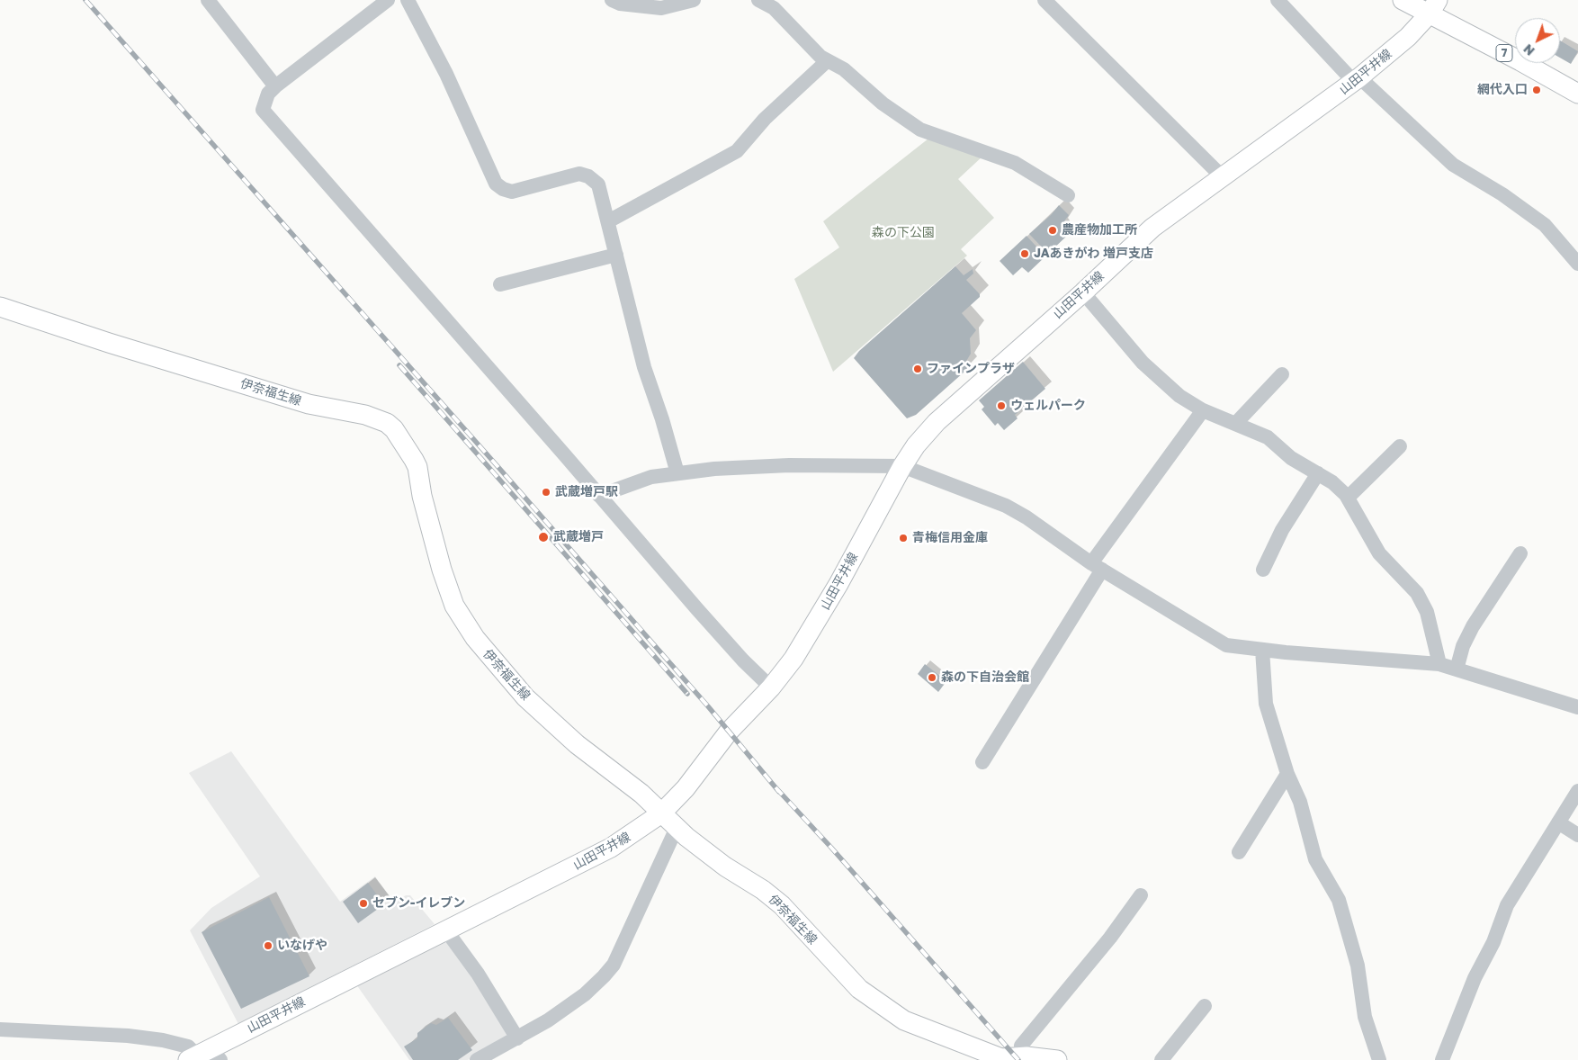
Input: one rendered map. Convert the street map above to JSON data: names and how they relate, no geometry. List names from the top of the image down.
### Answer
{
  "streets": {
    "main road": ["7", "山田平井線", "伊奈福生線"]
  },
  "crossings": [
    ["7", "山田平井線"],
    ["山田平井線", "伊奈福生線"]
  ],
  "parks": ["森の下公園"],
  "places": [
    "網代入口",
    "農産物加工所",
    "JAあきがわ 増戸支店",
    "ファインプラザ",
    "ウェルパーク",
    "武蔵増戸駅",
    "武蔵増戸",
    "青梅信用金庫",
    "森の下自治会館",
    "セブン-イレブン",
    "いなげや"
  ],
  "north": "bottom left"
}
